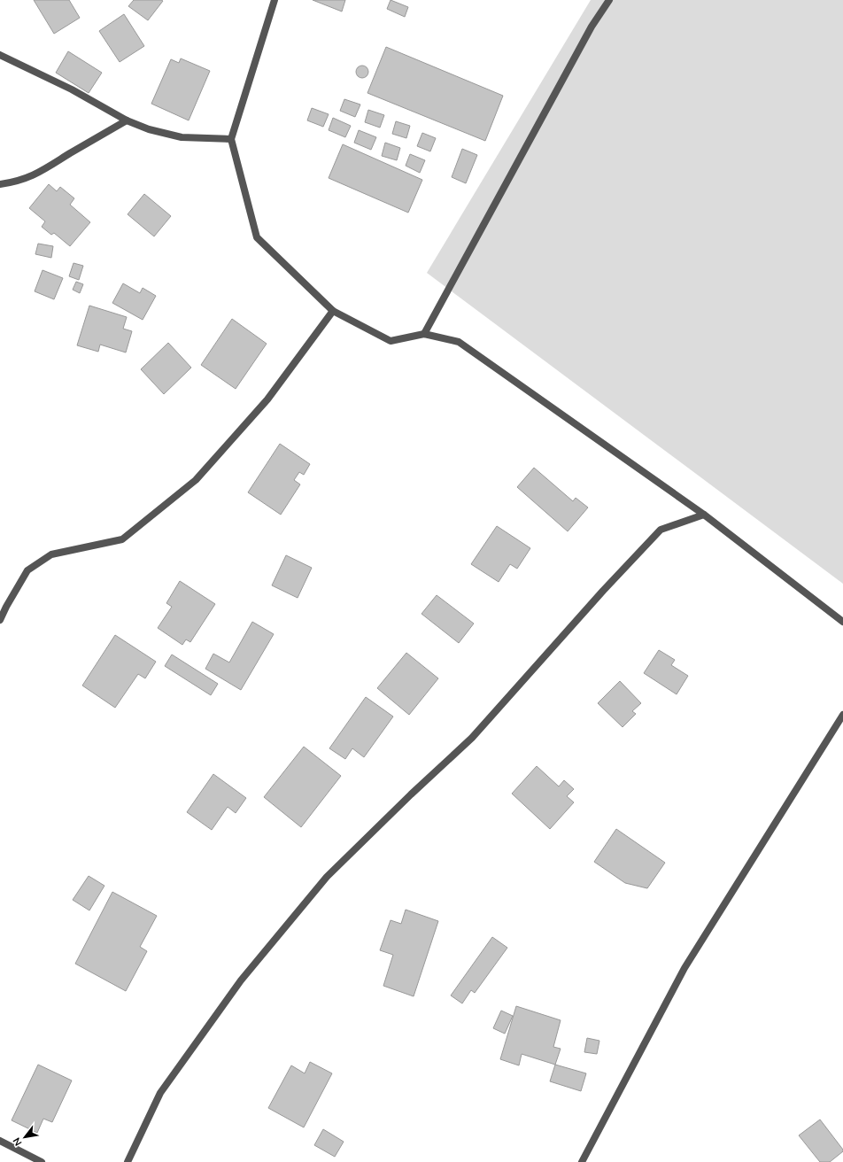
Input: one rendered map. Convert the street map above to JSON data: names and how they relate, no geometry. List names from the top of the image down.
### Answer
{
  "north": "bottom left"
}
